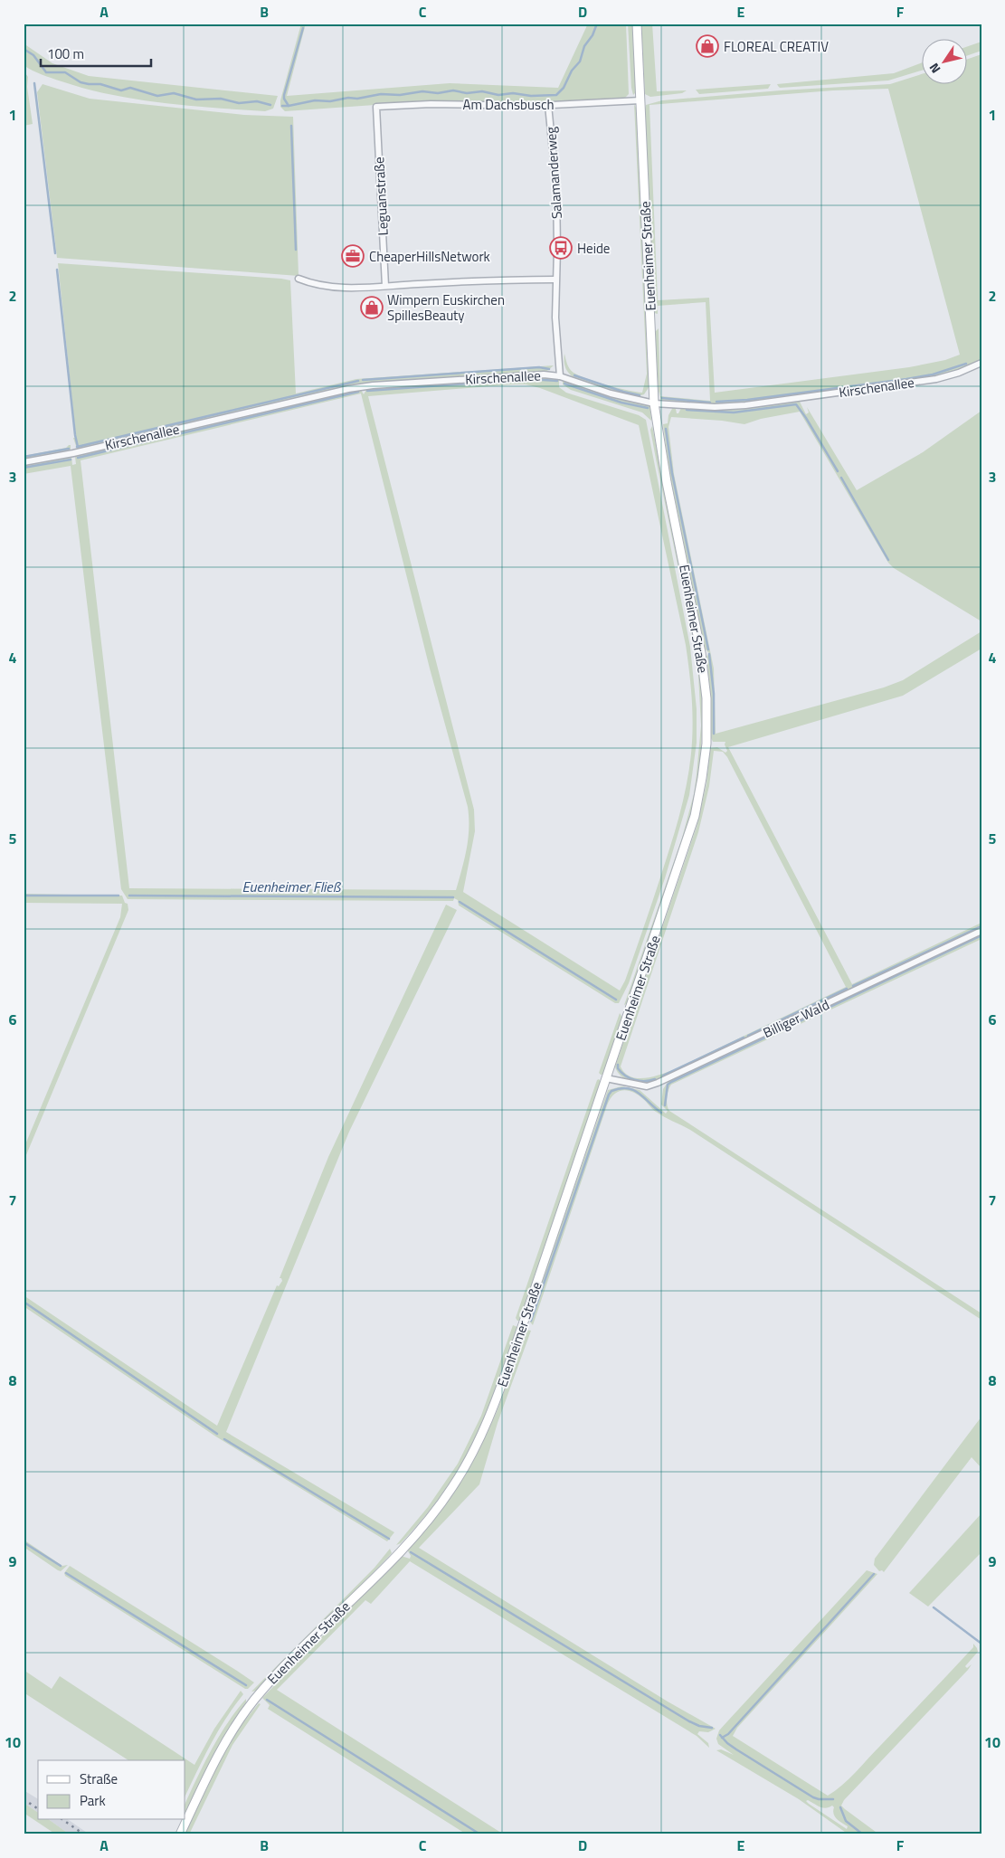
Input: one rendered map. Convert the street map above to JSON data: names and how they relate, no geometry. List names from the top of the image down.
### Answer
{
  "streets": {
    "main road": ["Euenheimer Straße"],
    "street": [
      "Am Dachsbusch",
      "Salamanderweg",
      "Leguanstraße",
      "Kirschenallee",
      "Billiger Wald"
    ]
  },
  "crossings": [
    ["Am Dachsbusch", "Salamanderweg"],
    ["Am Dachsbusch", "Leguanstraße"],
    ["Am Dachsbusch", "Euenheimer Straße"],
    ["Salamanderweg", "Kirschenallee"],
    ["Euenheimer Straße", "Kirschenallee"],
    ["Euenheimer Straße", "Billiger Wald"]
  ],
  "water": ["Euenheimer Fließ"],
  "places": {
    "shop": ["FLOREAL CREATIV", "Wimpern Euskirchen SpillesBeauty"],
    "bus stop": ["Heide"],
    "office": ["CheaperHillsNetwork"]
  },
  "legend": ["Straße", "Park"],
  "scale_bar": "100 m",
  "north": "bottom left",
  "grid": {
    "columns": [
      "A",
      "B",
      "C",
      "D",
      "E",
      "F"
    ],
    "rows": [
      "1",
      "2",
      "3",
      "4",
      "5",
      "6",
      "7",
      "8",
      "9",
      "10"
    ]
  }
}
